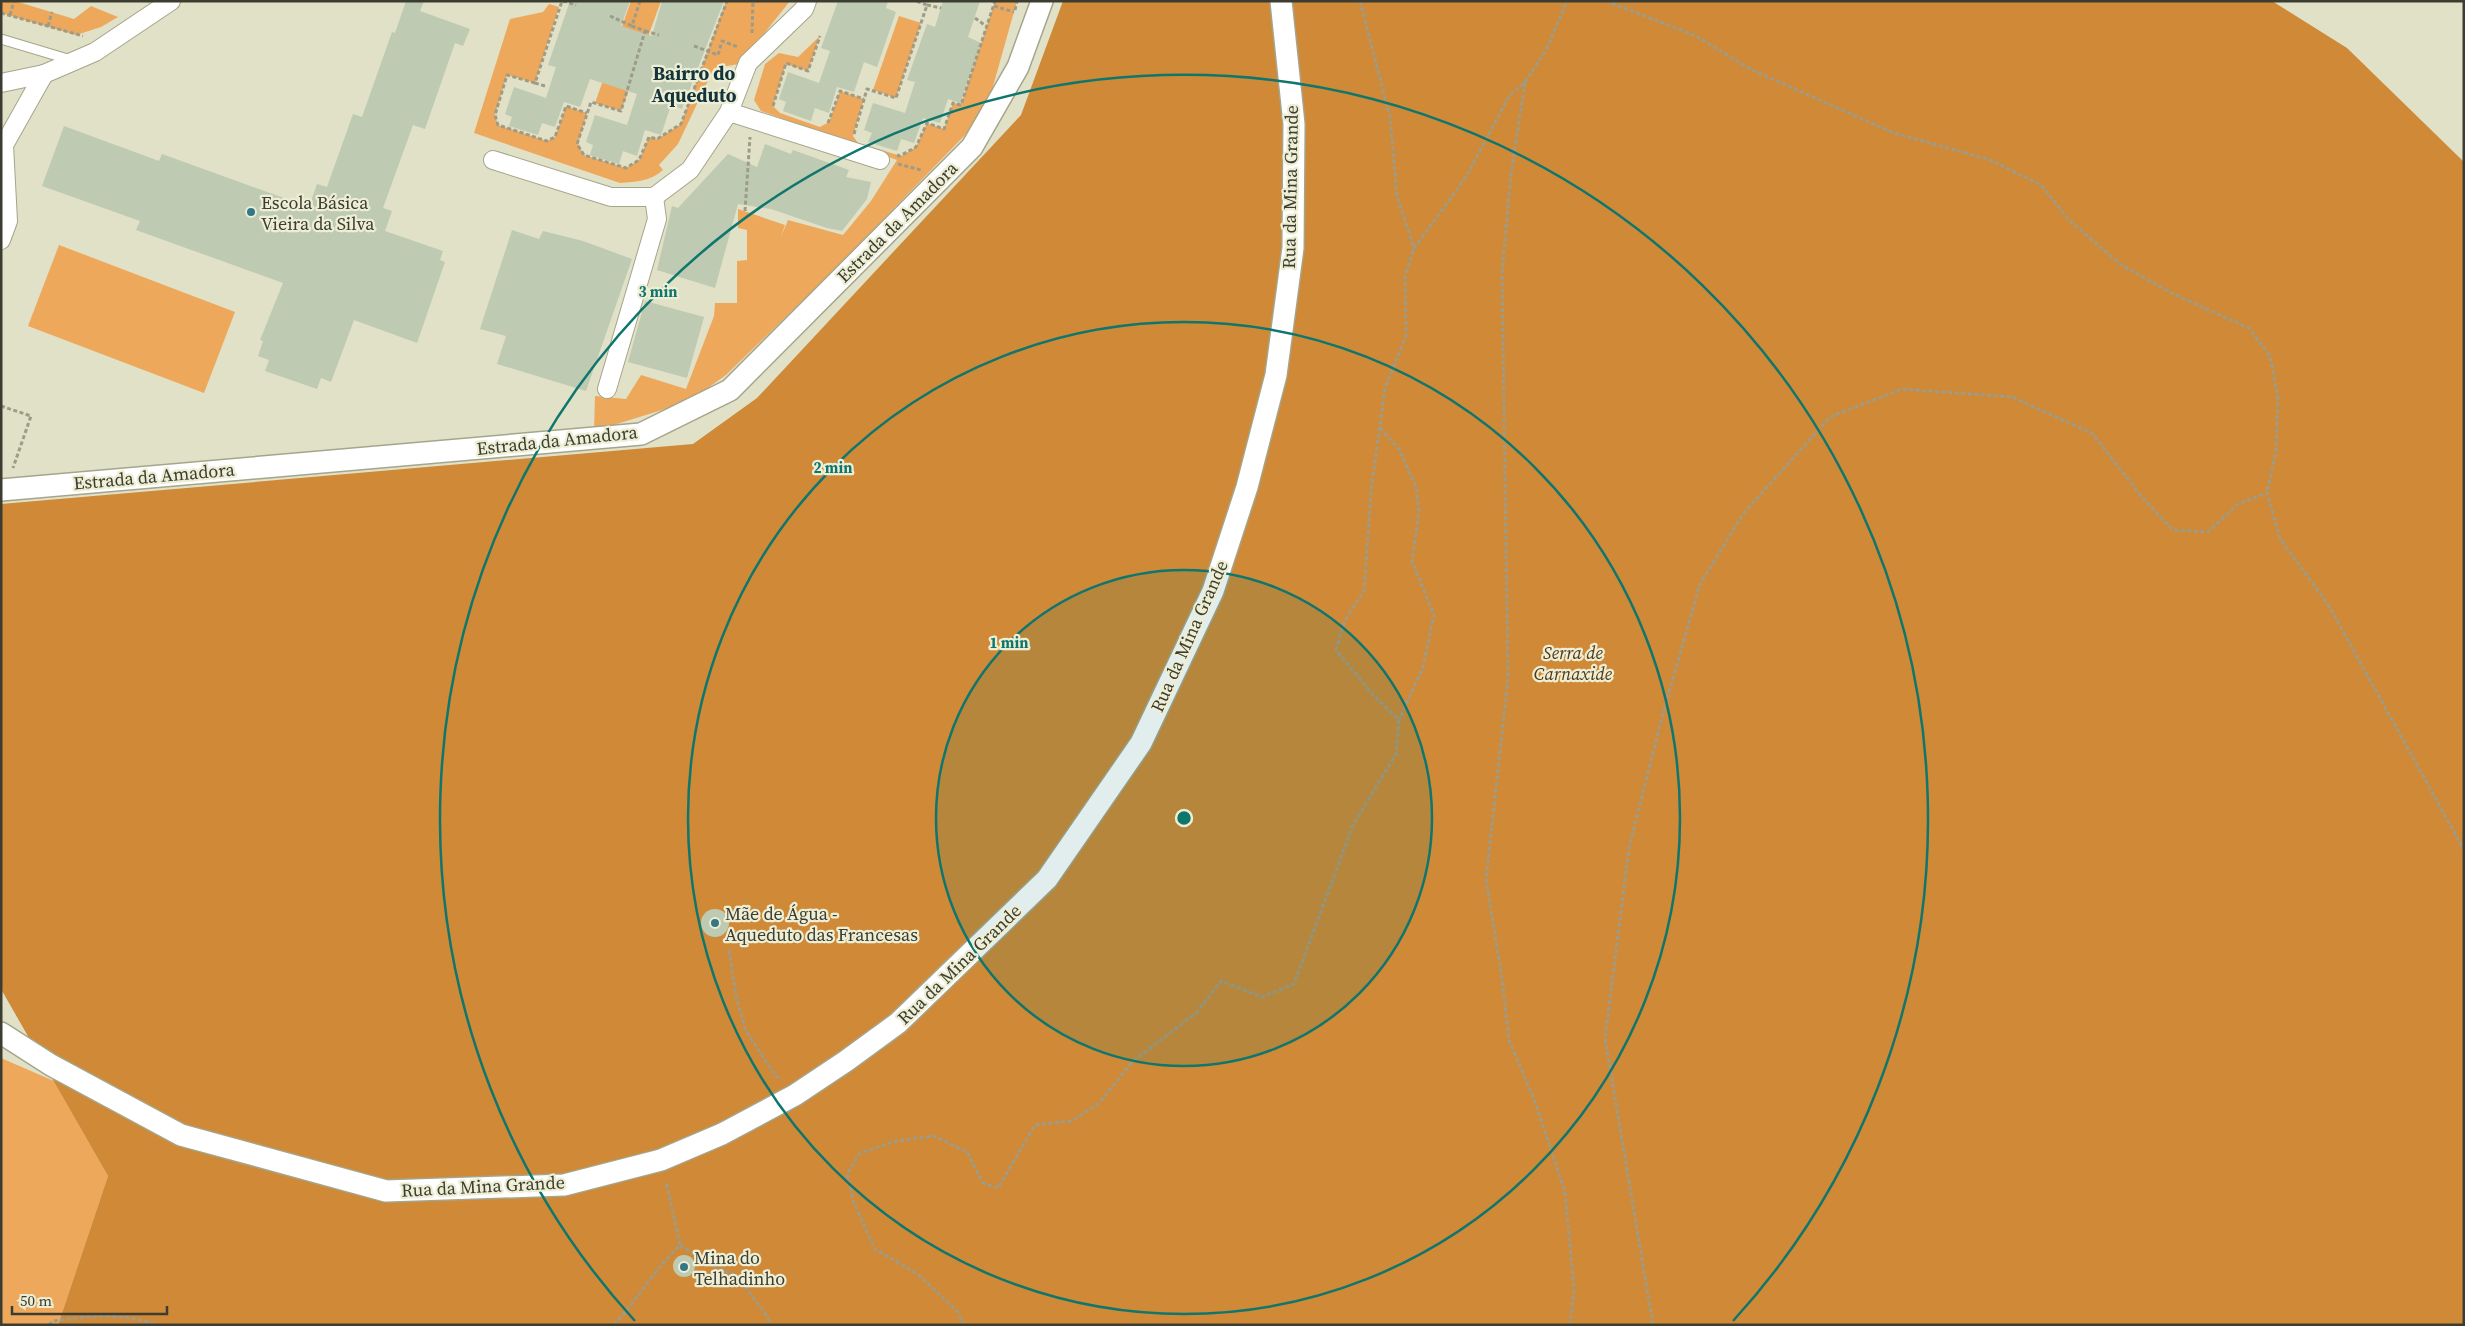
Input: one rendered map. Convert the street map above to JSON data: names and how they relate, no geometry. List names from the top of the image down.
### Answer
{
  "streets": {
    "street": ["Rua da Mina Grande", "Estrada da Amadora"]
  },
  "districts": ["Bairro do Aqueduto"],
  "parks": ["Serra de Carnaxide"],
  "places": ["Escola Básica Vieira da Silva", "Mãe de Água - Aqueduto das Francesas", "Mina do Telhadinho"],
  "scale_bar": "50 m",
  "rings": ["3 min", "2 min", "1 min"]
}
